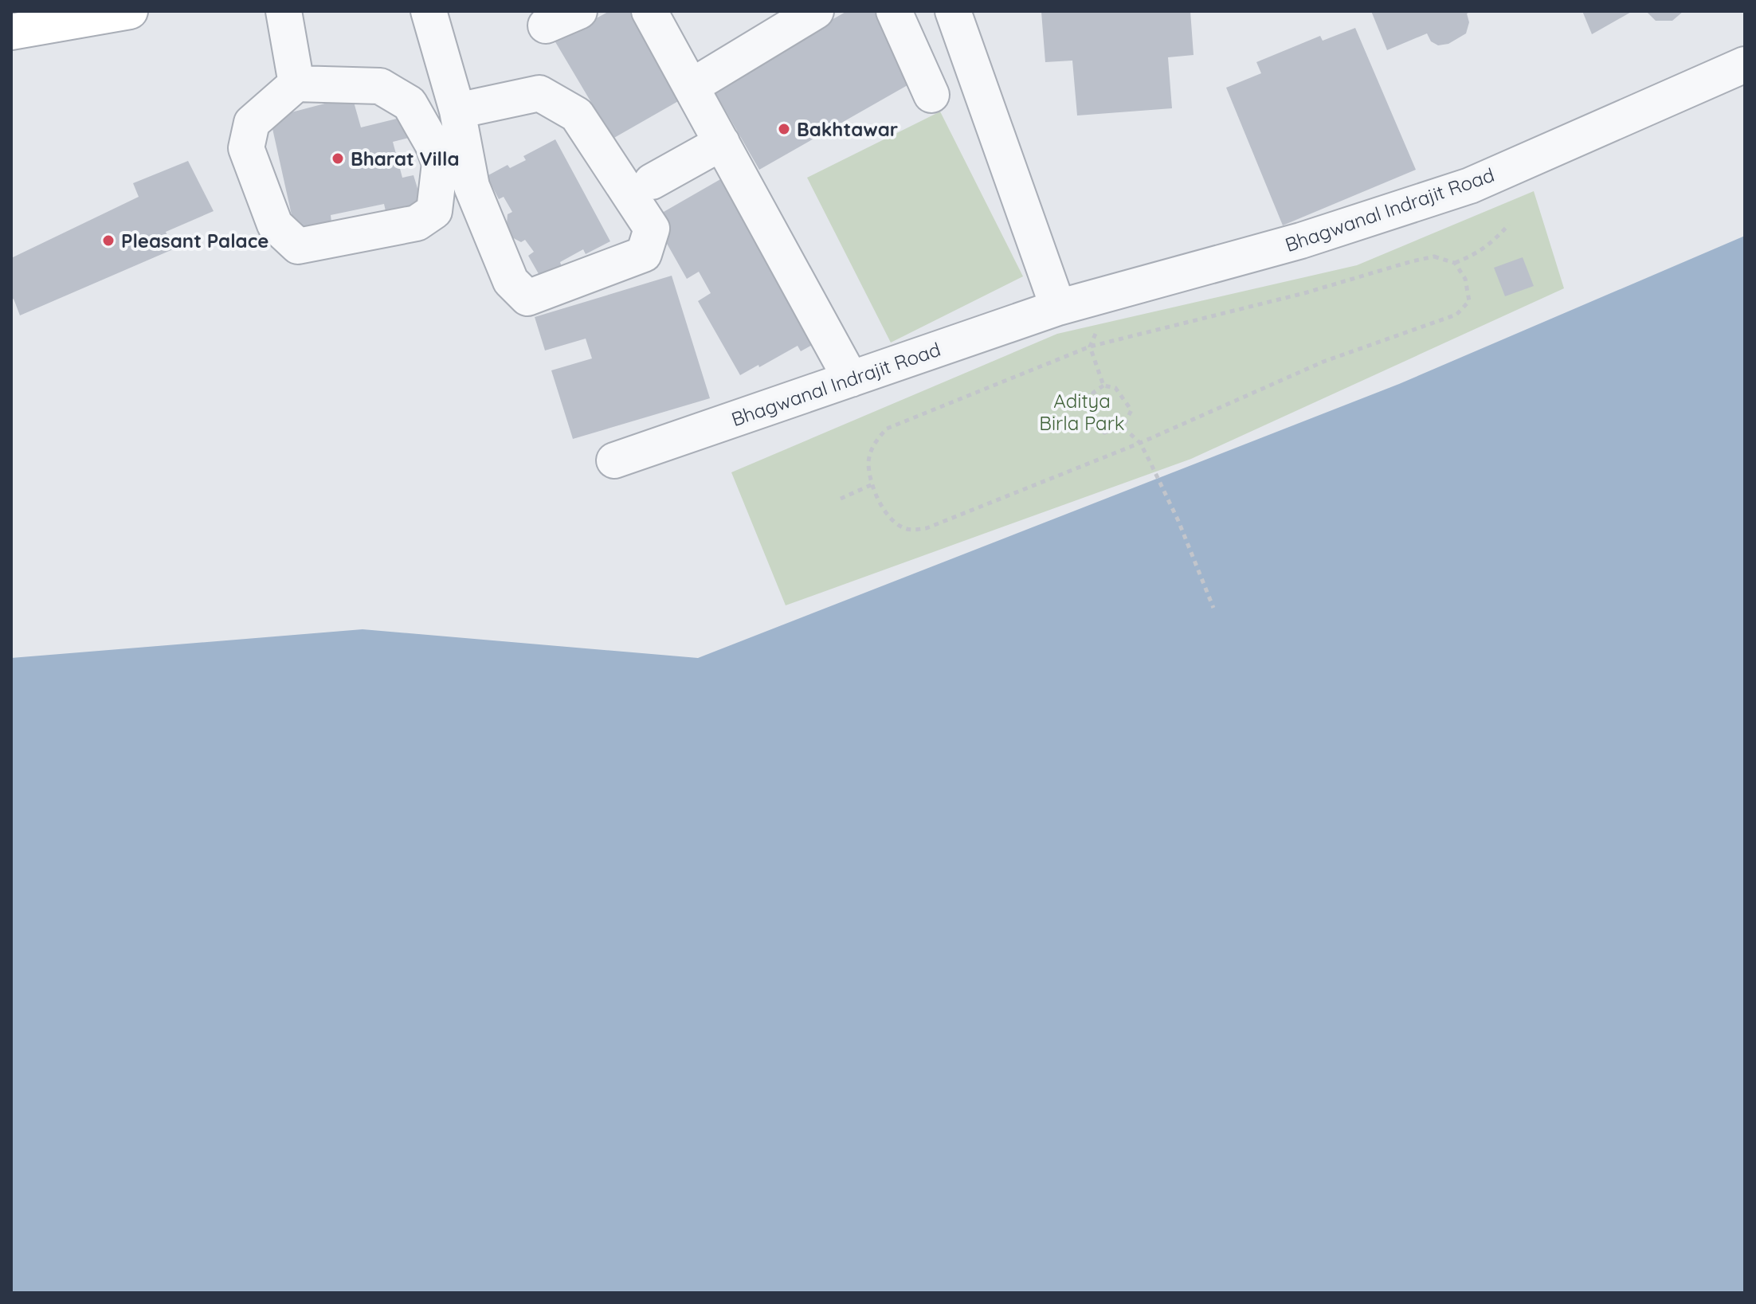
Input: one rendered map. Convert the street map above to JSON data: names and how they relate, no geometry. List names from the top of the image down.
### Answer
{
  "streets": {
    "street": ["Bhagwanal Indrajit Road"]
  },
  "parks": ["Aditya Birla Park"],
  "places": ["Bakhtawar", "Bharat Villa", "Pleasant Palace"]
}
